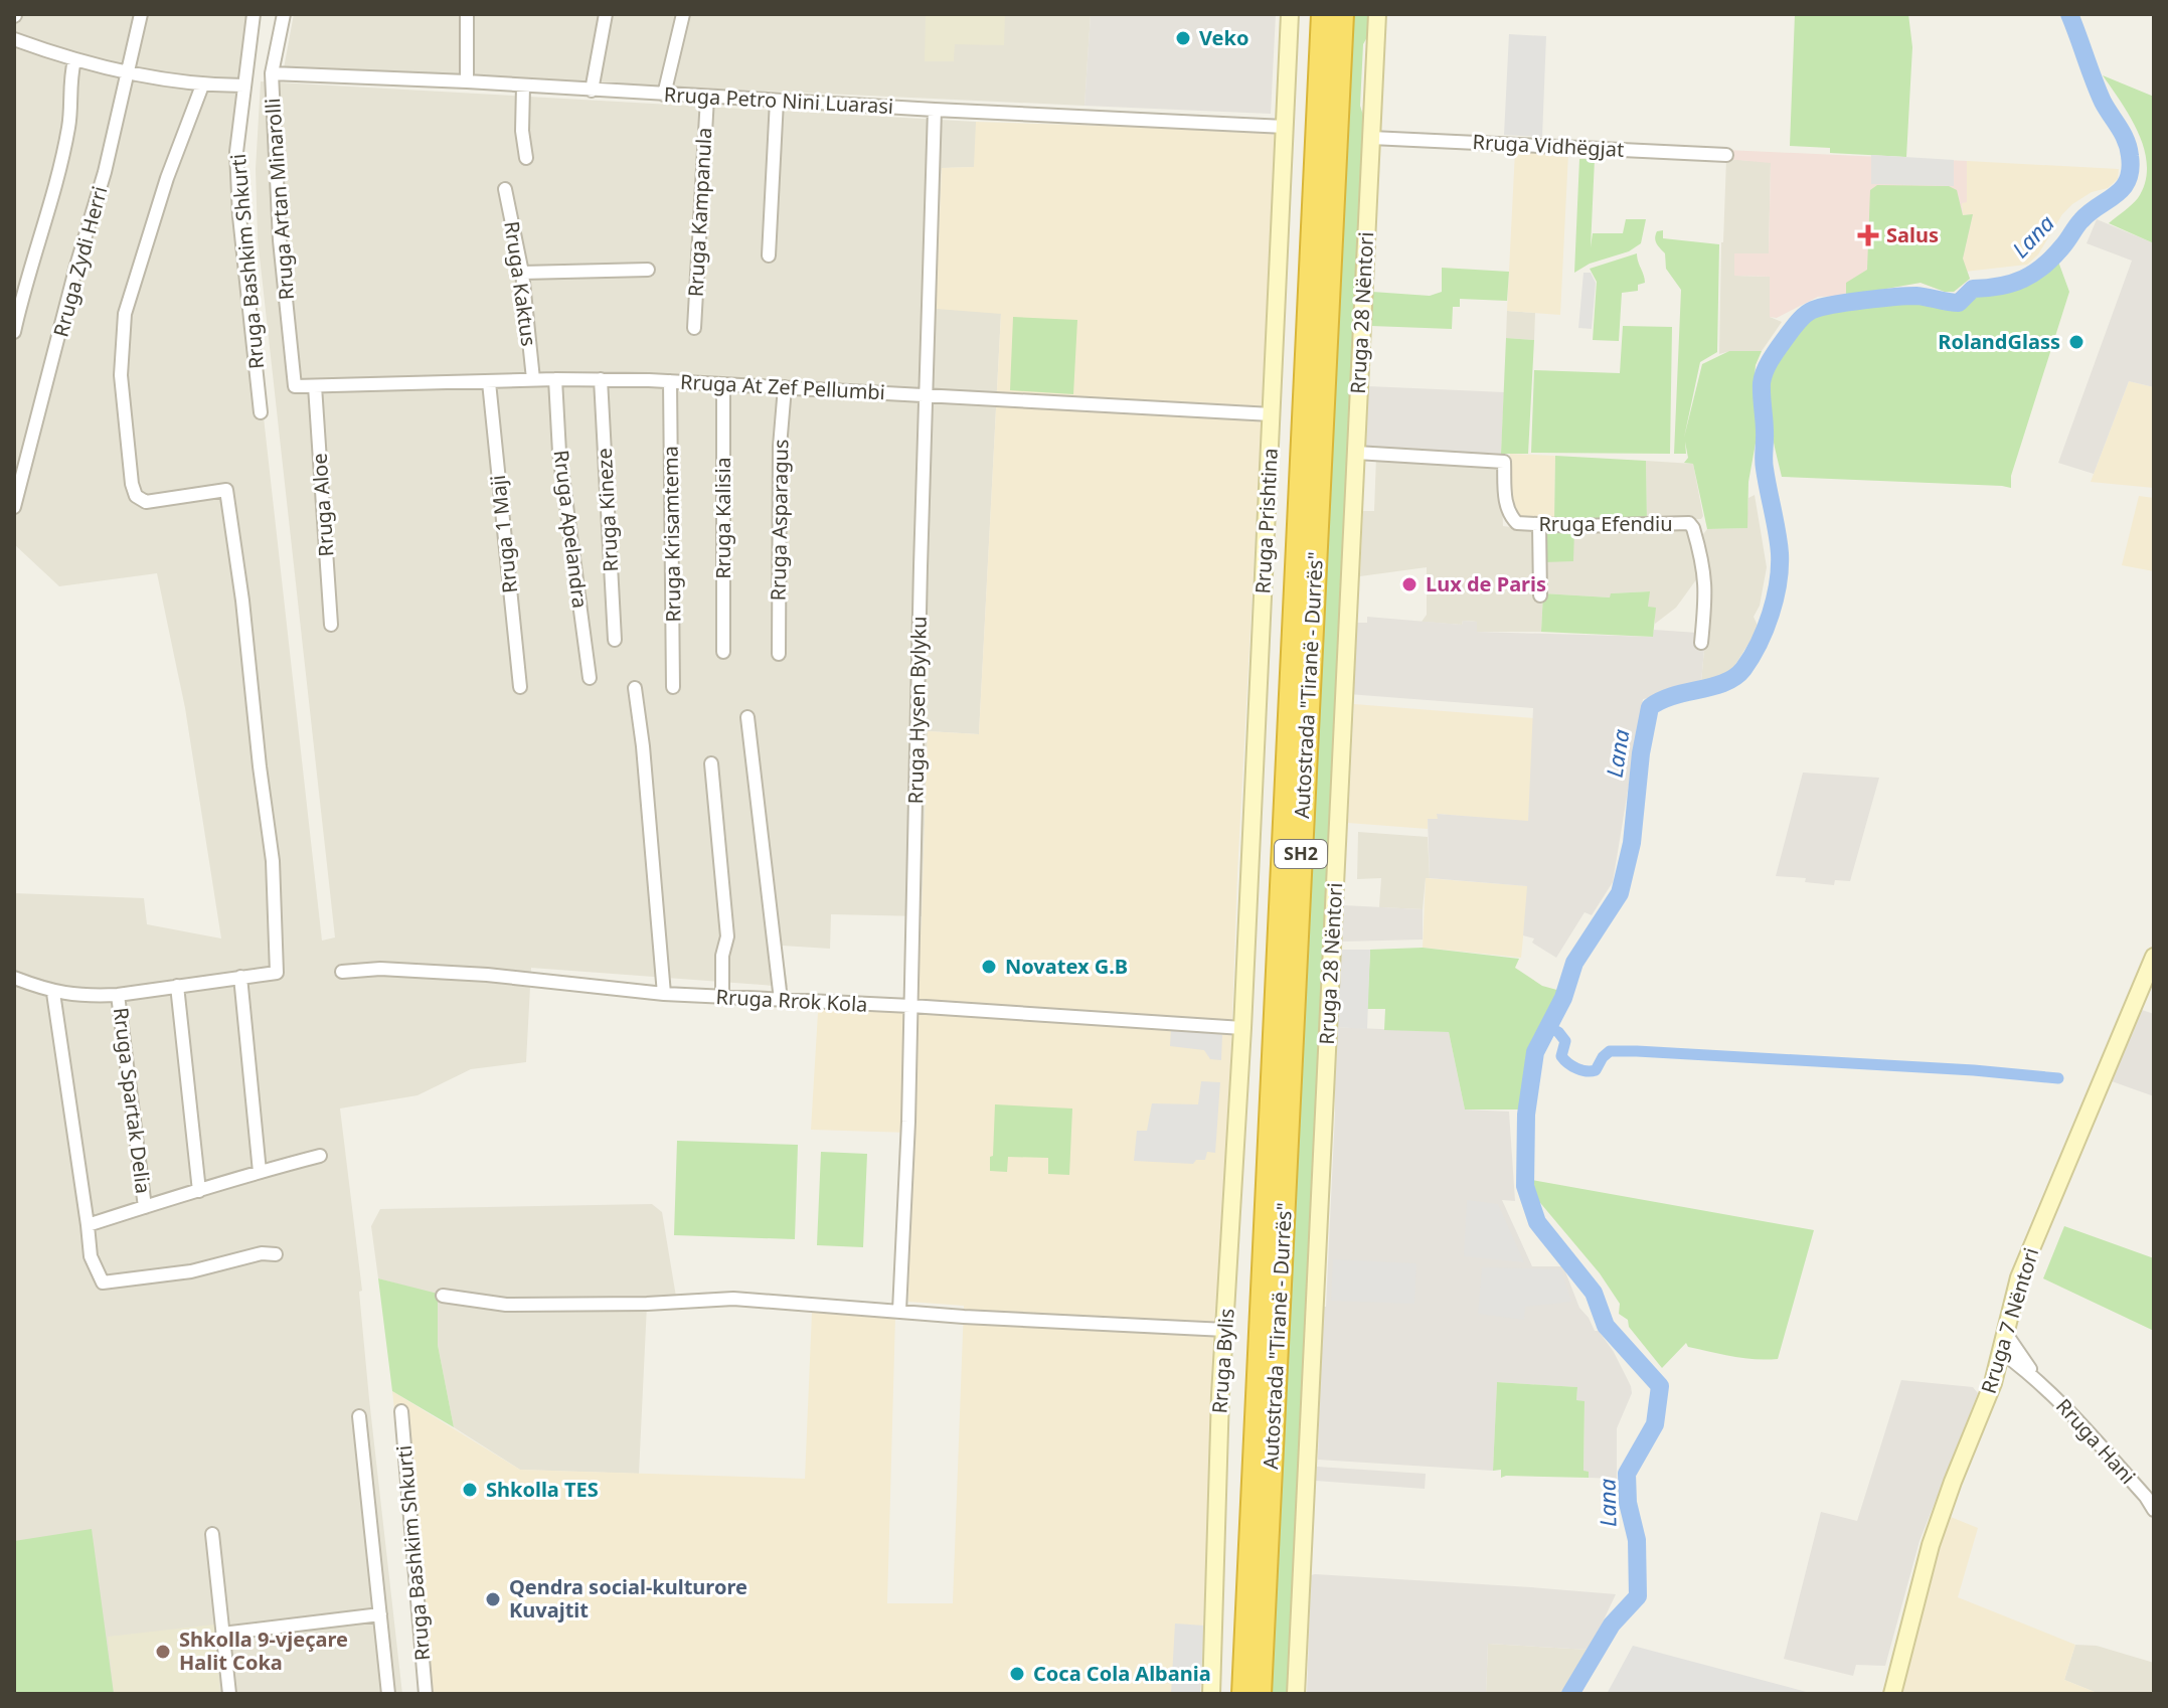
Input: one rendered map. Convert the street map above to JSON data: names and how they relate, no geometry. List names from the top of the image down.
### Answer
{
  "streets": {
    "highway": ["Autostrada \"Tiranë - Durrës\"", "SH2"],
    "main road": [
      "Rruga 28 Nëntori",
      "Rruga Prishtina",
      "Rruga 7 Nëntori",
      "Rruga Bylis"
    ],
    "street": [
      "Rruga Petro Nini Luarasi",
      "Rruga Vidhëgjat",
      "Rruga Artan Minarolli",
      "Rruga Kampanula",
      "Rruga Zydi Herri",
      "Rruga Bashkim Shkurti",
      "Rruga Kaktus",
      "Rruga At Zef Pellumbi",
      "Rruga Aloe",
      "Rruga Kineze",
      "Rruga Kalisia",
      "Rruga Asparagus",
      "Rruga Efendiu",
      "Rruga Apelandra",
      "Rruga 1 Maji",
      "Rruga Krisamtema",
      "Rruga Hysen Bylyku",
      "Rruga Rrok Kola",
      "Rruga Spartak Delia",
      "Rruga Hani"
    ]
  },
  "crossings": [
    ["Rruga Petro Nini Luarasi", "Rruga Artan Minarolli"],
    ["Rruga Petro Nini Luarasi", "Rruga Kampanula"],
    ["Rruga Petro Nini Luarasi", "Rruga Prishtina"],
    ["Rruga Petro Nini Luarasi", "Rruga Hysen Bylyku"],
    ["Rruga Vidhëgjat", "Rruga 28 Nëntori"],
    ["Rruga Artan Minarolli", "Rruga At Zef Pellumbi"],
    ["Rruga Kaktus", "Rruga At Zef Pellumbi"],
    ["Rruga 28 Nëntori", "Rruga Efendiu"],
    ["Rruga At Zef Pellumbi", "Rruga Aloe"],
    ["Rruga At Zef Pellumbi", "Rruga Kineze"],
    ["Rruga At Zef Pellumbi", "Rruga Kalisia"],
    ["Rruga At Zef Pellumbi", "Rruga Asparagus"],
    ["Rruga At Zef Pellumbi", "Rruga Prishtina"],
    ["Rruga At Zef Pellumbi", "Rruga Apelandra"],
    ["Rruga At Zef Pellumbi", "Rruga 1 Maji"],
    ["Rruga At Zef Pellumbi", "Rruga Krisamtema"],
    ["Rruga At Zef Pellumbi", "Rruga Hysen Bylyku"],
    ["Rruga Prishtina", "Rruga Rrok Kola"],
    ["Rruga Prishtina", "Rruga Bylis"],
    ["Rruga Hysen Bylyku", "Rruga Rrok Kola"],
    ["Rruga Rrok Kola", "Rruga Bylis"],
    ["Rruga 7 Nëntori", "Rruga Hani"]
  ],
  "water": ["Lana"],
  "places": {
    "other": [
      "Veko",
      "RolandGlass",
      "Lux de Paris",
      "Novatex G.B",
      "Shkolla TES",
      "Qendra social-kulturore Kuvajtit",
      "Shkolla 9-vjeçare Halit Coka",
      "Coca Cola Albania"
    ],
    "health": ["Salus"]
  }
}
